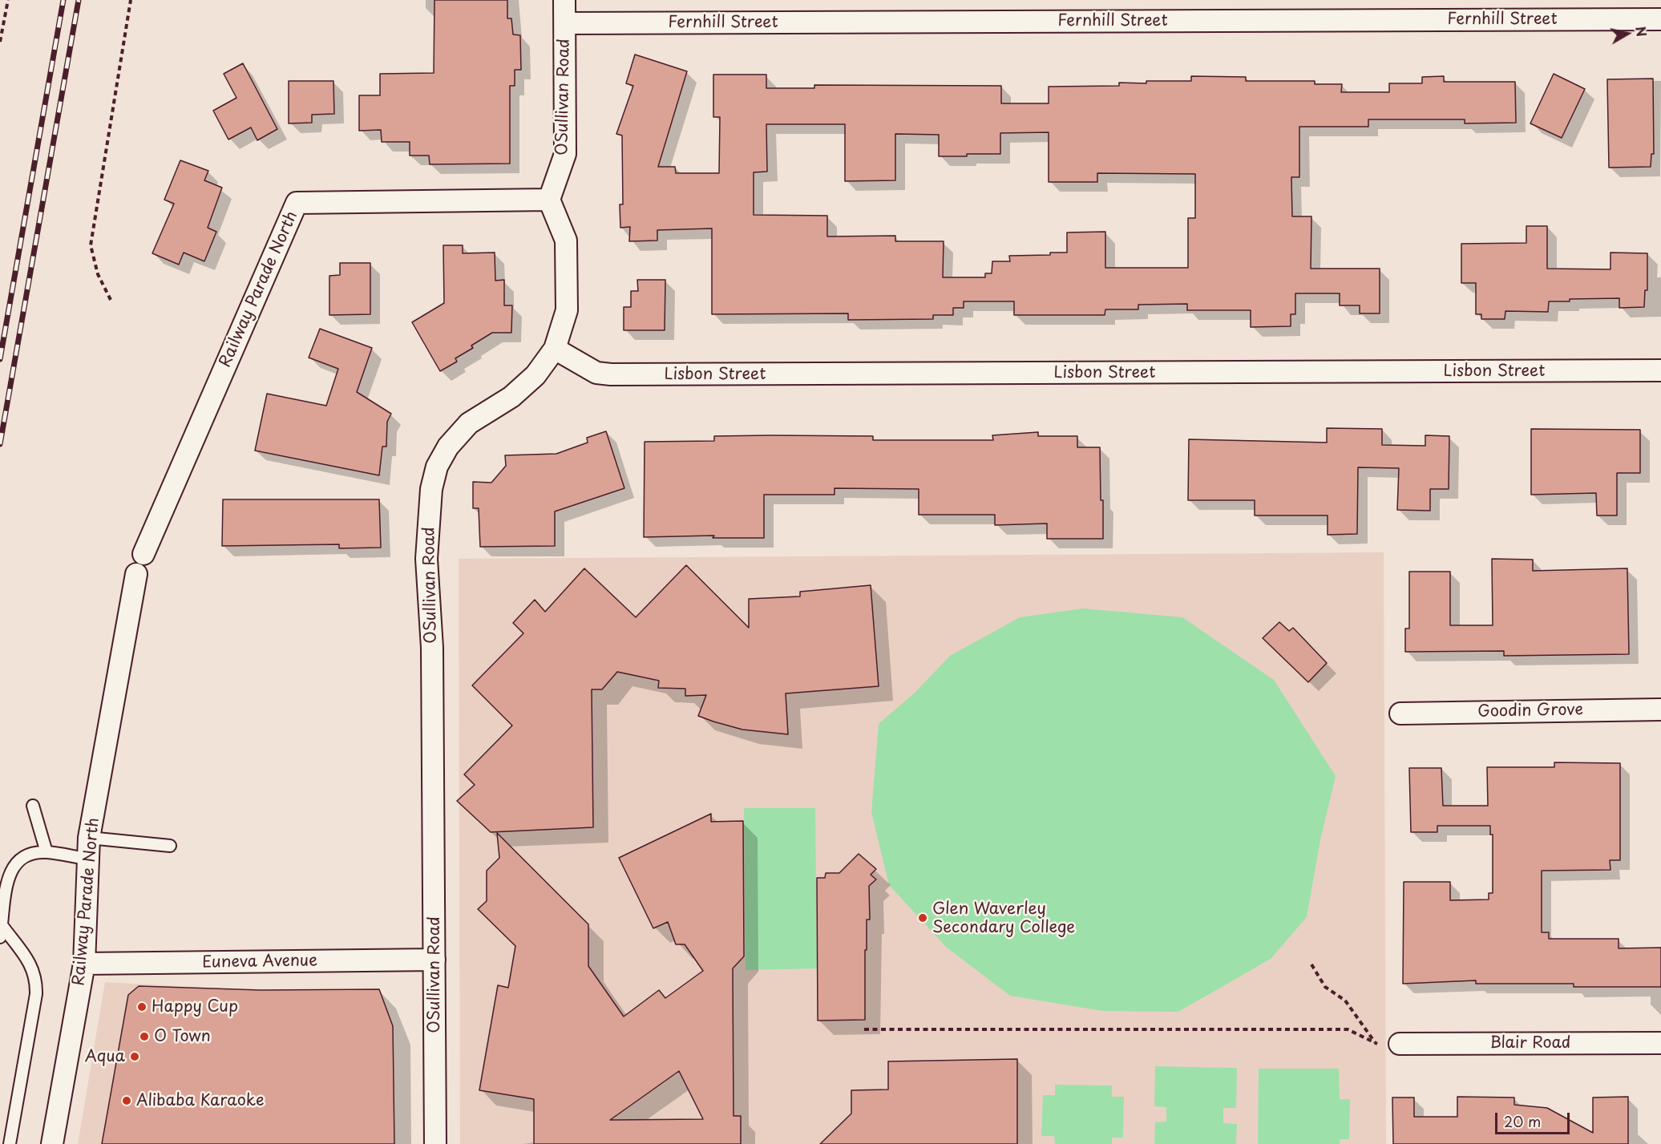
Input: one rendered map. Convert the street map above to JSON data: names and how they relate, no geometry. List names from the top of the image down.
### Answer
{
  "streets": {
    "street": [
      "Fernhill Street",
      "OSullivan Road",
      "Railway Parade North",
      "Lisbon Street",
      "Goodin Grove",
      "Euneva Avenue",
      "Blair Road"
    ]
  },
  "crossings": [
    ["Fernhill Street", "OSullivan Road"],
    ["OSullivan Road", "Railway Parade North"],
    ["OSullivan Road", "Lisbon Street"],
    ["OSullivan Road", "Euneva Avenue"],
    ["Railway Parade North", "Euneva Avenue"]
  ],
  "places": [
    "Glen Waverley Secondary College",
    "Happy Cup",
    "O Town",
    "Aqua",
    "Alibaba Karaoke"
  ],
  "scale_bar": "20 m",
  "north": "right"
}
